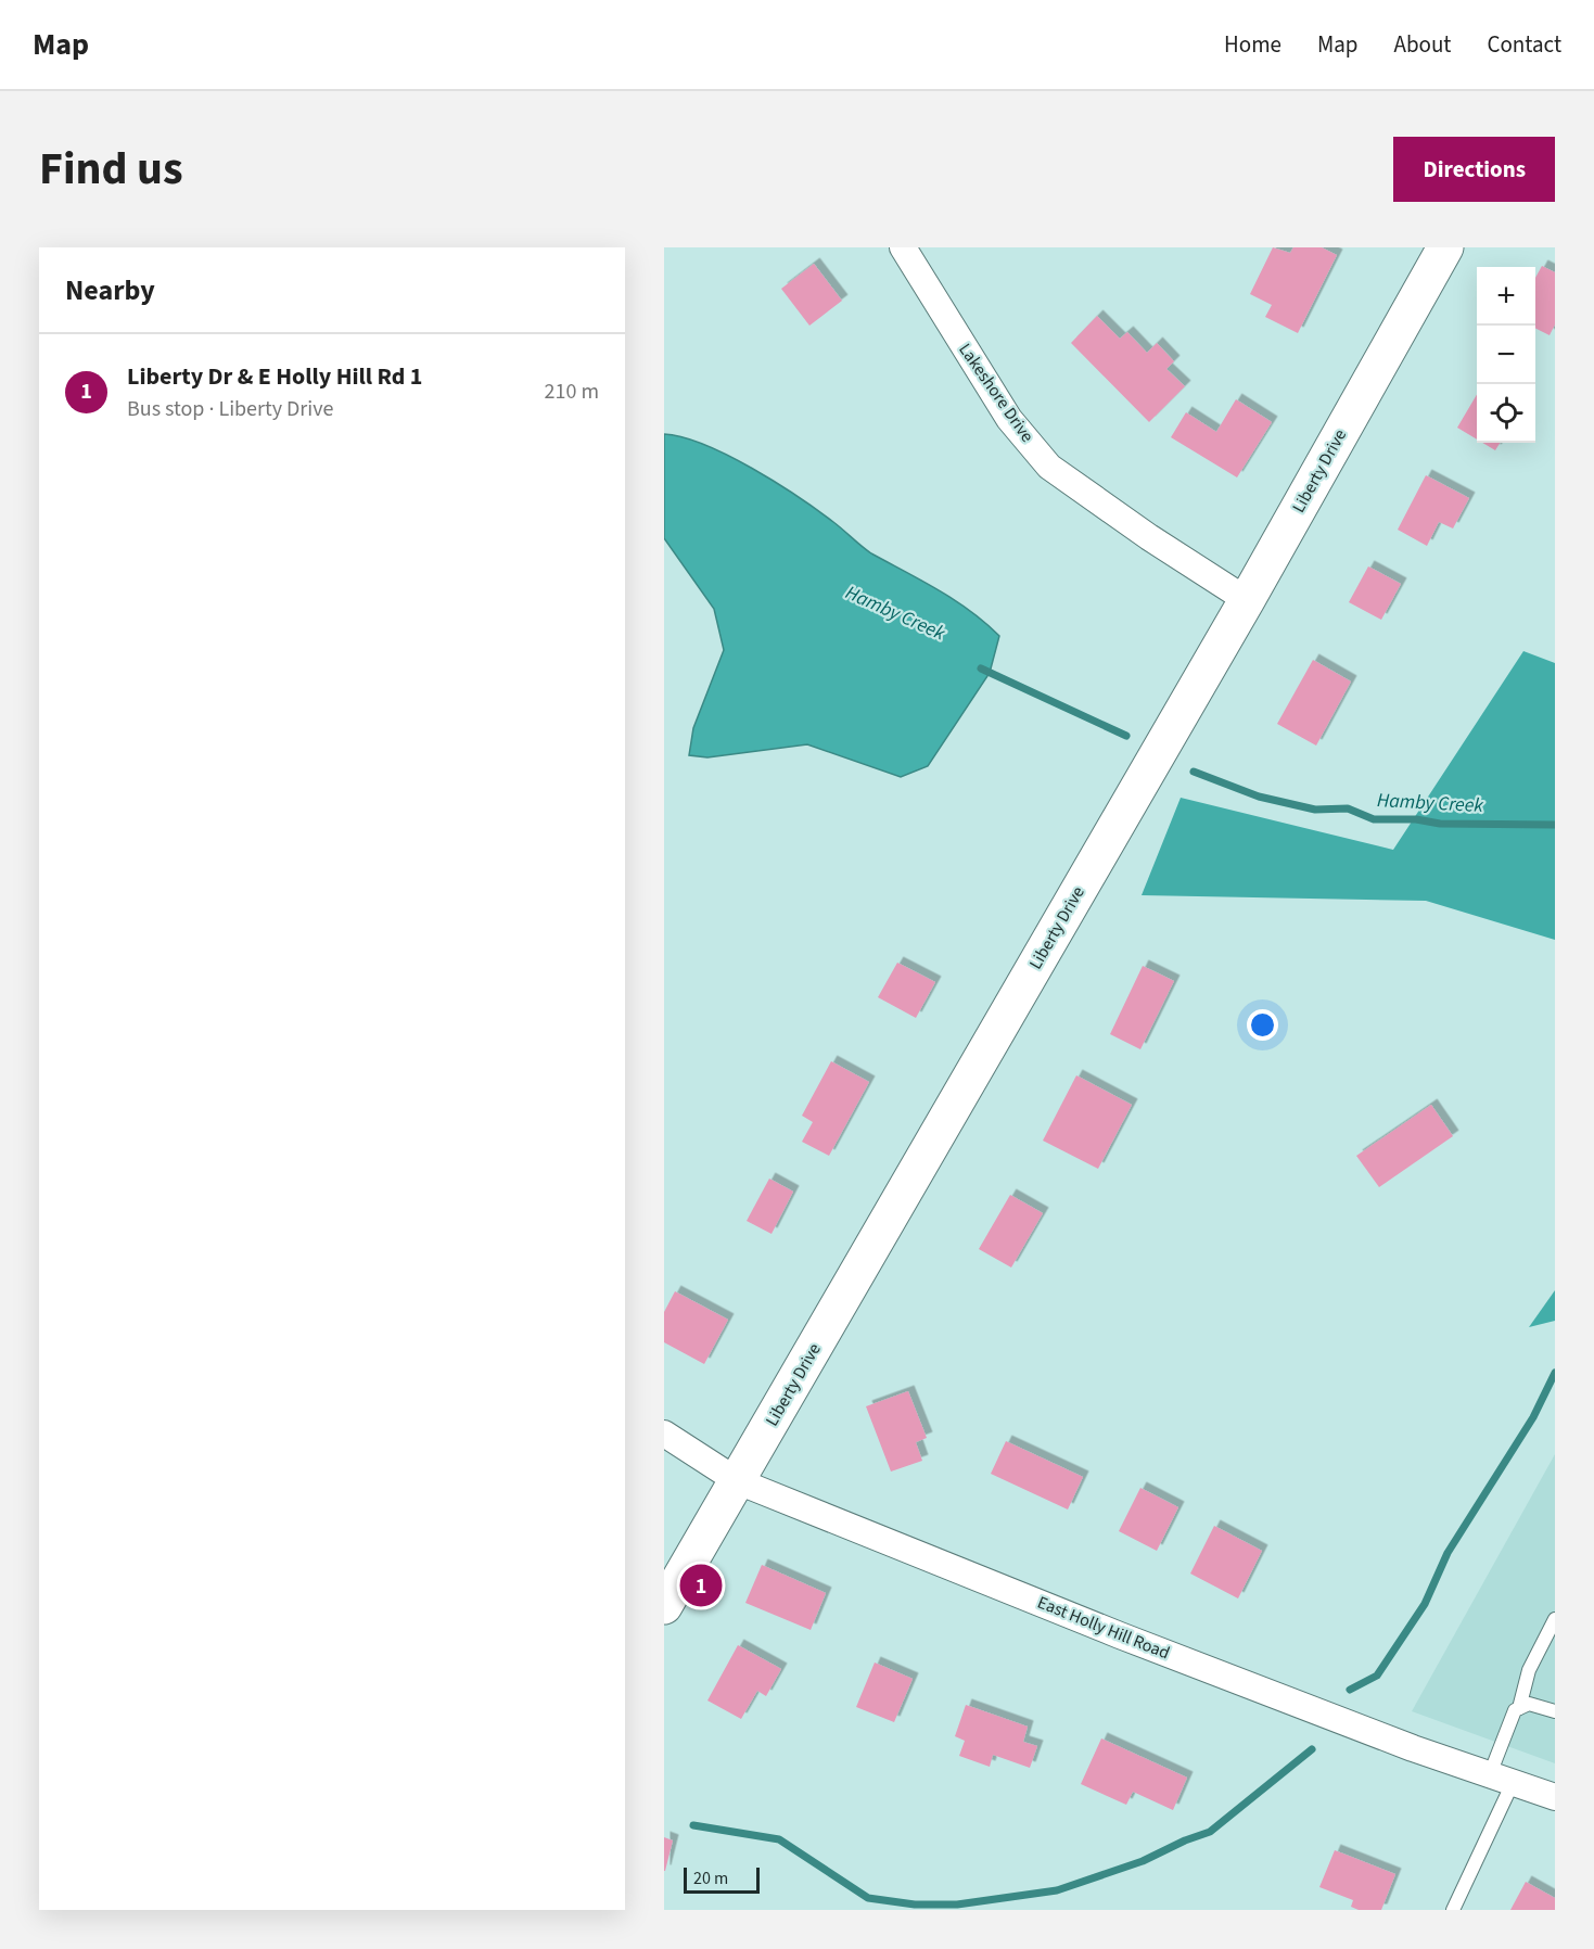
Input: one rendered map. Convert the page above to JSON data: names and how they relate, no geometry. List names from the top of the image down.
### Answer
{
  "streets": {
    "street": ["Lakeshore Drive", "Liberty Drive", "East Holly Hill Road"]
  },
  "crossings": [
    ["Lakeshore Drive", "Liberty Drive"],
    ["Liberty Drive", "East Holly Hill Road"]
  ],
  "water": ["Hamby Creek"],
  "scale_bar": "20 m",
  "page": {
    "header": "Map",
    "nav": [
      "Home",
      "Map",
      "About",
      "Contact"
    ],
    "title": "Find us",
    "buttons": "Directions",
    "heading": "Nearby",
    "map_buttons": ["+", "−"],
    "list": [
      {
        "mark": "1",
        "name": "Liberty Dr & E Holly Hill Rd 1",
        "note": "Bus stop · Liberty Drive",
        "value": "210 m"
      }
    ],
    "pins": "1",
    "scale": "20 m"
  }
}
